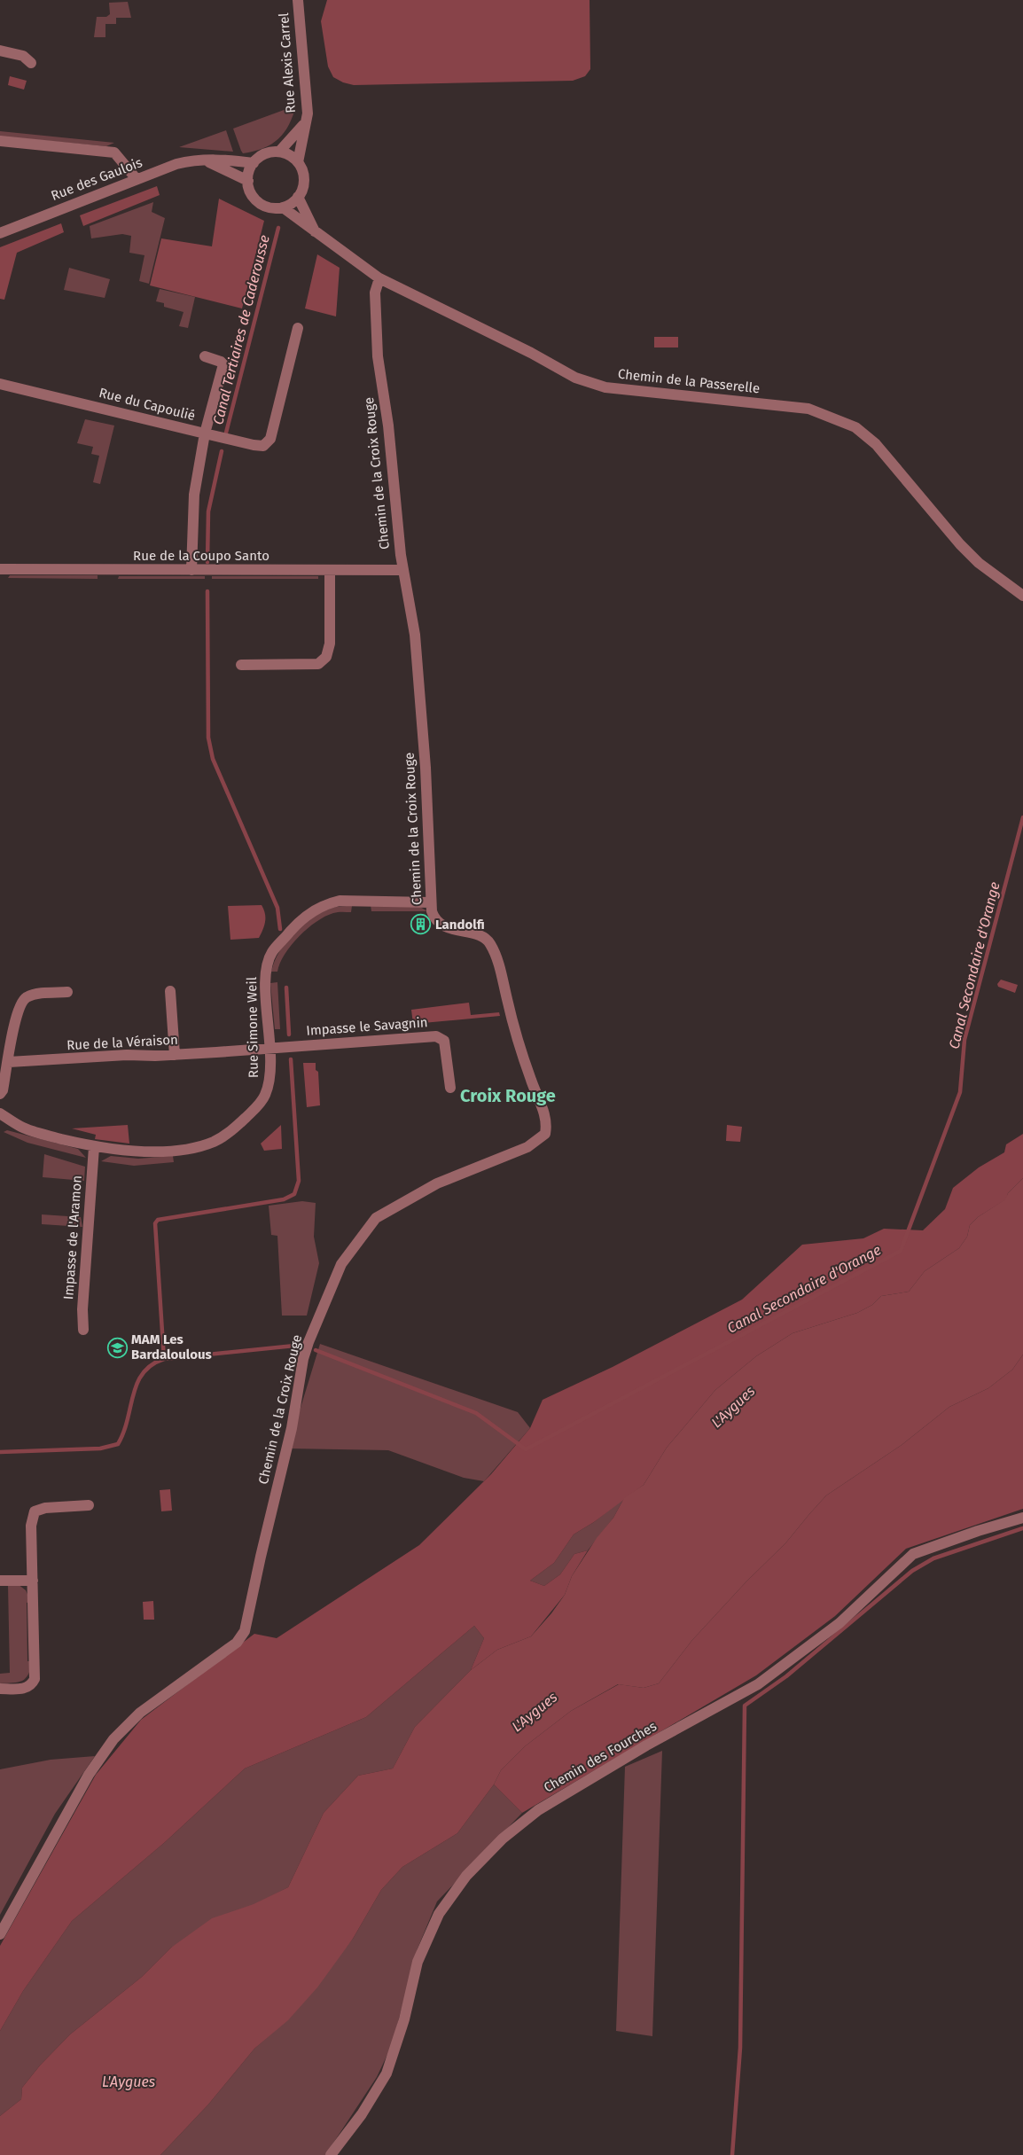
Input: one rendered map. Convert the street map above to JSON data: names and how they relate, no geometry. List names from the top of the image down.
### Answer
{
  "streets": {
    "street": [
      "Rue Alexis Carrel",
      "Rue des Gaulois",
      "Chemin de la Passerelle",
      "Rue du Capoulié",
      "Chemin de la Croix Rouge",
      "Rue de la Coupo Santo",
      "Impasse le Savagnin",
      "Rue Simone Weil",
      "Rue de la Véraison",
      "Impasse de l'Aramon",
      "Chemin des Fourches"
    ]
  },
  "crossings": [
    ["Rue Alexis Carrel", "Chemin de la Passerelle"],
    ["Chemin de la Passerelle", "Chemin de la Croix Rouge"],
    ["Rue du Capoulié", "Rue de la Coupo Santo"],
    ["Chemin de la Croix Rouge", "Rue de la Coupo Santo"],
    ["Chemin de la Croix Rouge", "Rue Simone Weil"],
    ["Impasse le Savagnin", "Rue Simone Weil"],
    ["Impasse le Savagnin", "Rue de la Véraison"],
    ["Rue Simone Weil", "Rue de la Véraison"],
    ["Rue Simone Weil", "Impasse de l'Aramon"]
  ],
  "districts": ["Croix Rouge"],
  "water": ["Canal Tertiaires de Caderousse", "Canal Secondaire d'Orange", "L'Aygues"],
  "places": {
    "building": ["Landolfi"],
    "school or university": ["MAM Les Bardaloulous"]
  }
}
